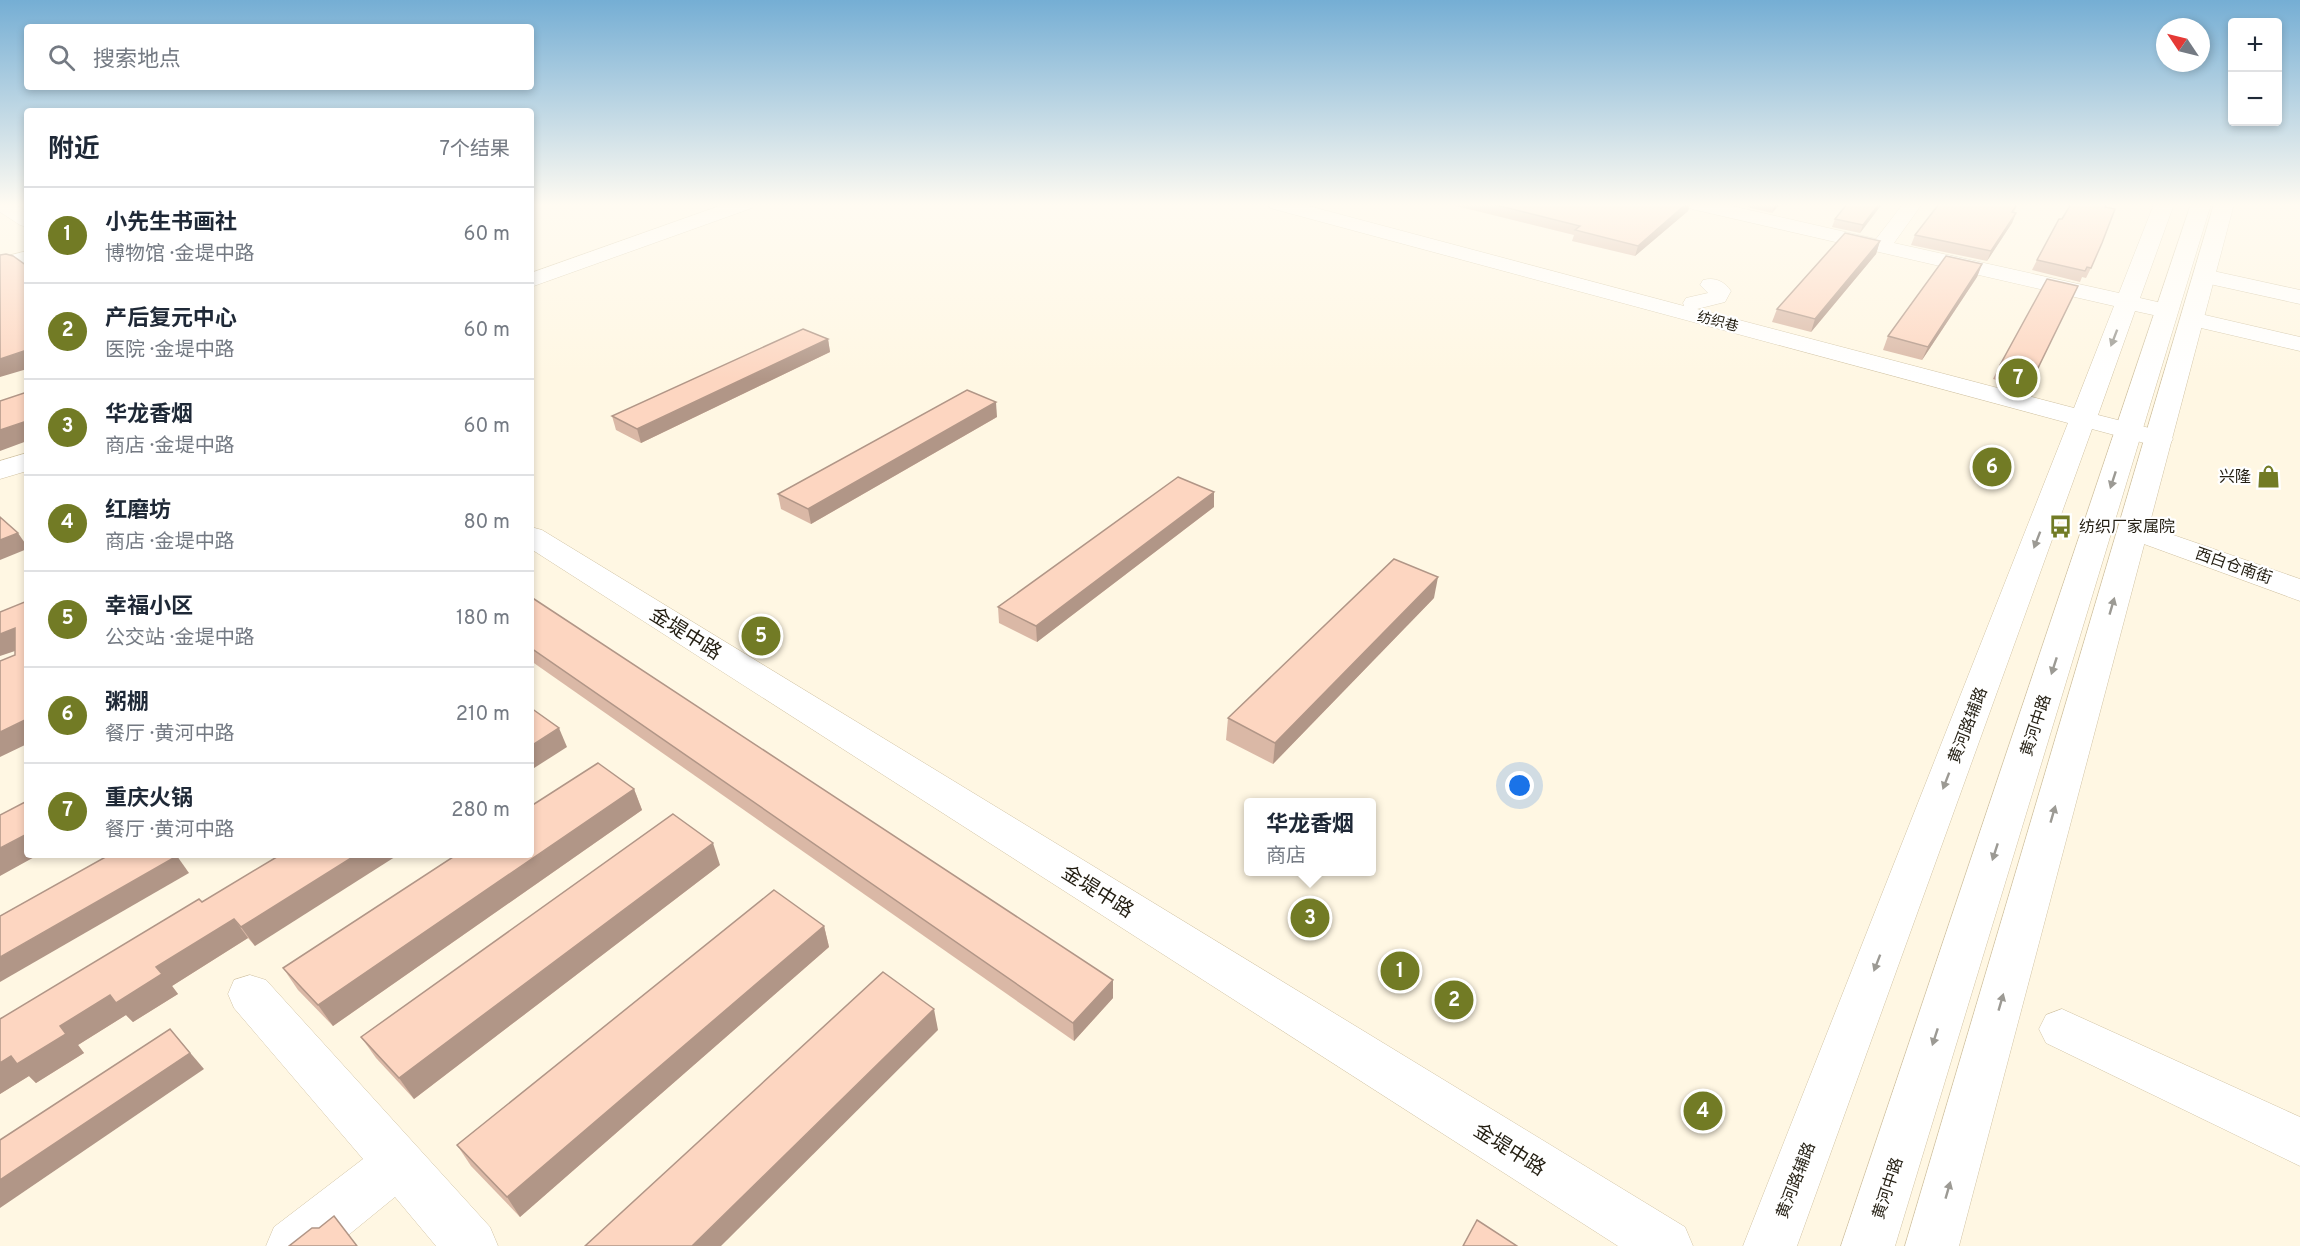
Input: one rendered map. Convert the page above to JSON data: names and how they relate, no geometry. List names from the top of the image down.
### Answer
{
  "streets": {
    "main road": [
      "纺织巷",
      "西白仓南街",
      "金堤中路",
      "黄河路辅路",
      "黄河中路"
    ]
  },
  "crossings": [
    ["纺织巷", "黄河路辅路"],
    ["纺织巷", "黄河中路"],
    ["西白仓南街", "黄河中路"]
  ],
  "one_way": ["黄河路辅路"],
  "places": {
    "shop": ["兴隆"],
    "bus stop": ["纺织厂家属院"]
  },
  "north": "top left",
  "page": {
    "map_buttons": ["+", "−"],
    "search": "搜索地点",
    "heading": ["附近", "7个结果"],
    "list": [
      {
        "mark": "1",
        "name": "小先生书画社",
        "note": "博物馆 · 金堤中路",
        "value": "60 m"
      },
      {
        "mark": "2",
        "name": "产后复元中心",
        "note": "医院 · 金堤中路",
        "value": "60 m"
      },
      {
        "mark": "3",
        "name": "华龙香烟",
        "note": "商店 · 金堤中路",
        "value": "60 m"
      },
      {
        "mark": "4",
        "name": "红磨坊",
        "note": "商店 · 金堤中路",
        "value": "80 m"
      },
      {
        "mark": "5",
        "name": "幸福小区",
        "note": "公交站 · 金堤中路",
        "value": "180 m"
      },
      {
        "mark": "6",
        "name": "粥棚",
        "note": "餐厅 · 黄河中路",
        "value": "210 m"
      },
      {
        "mark": "7",
        "name": "重庆火锅",
        "note": "餐厅 · 黄河中路",
        "value": "280 m"
      }
    ],
    "pins": [
      "7",
      "6",
      "5",
      "3",
      "1",
      "2",
      "4"
    ],
    "popup": ["华龙香烟", "商店"]
  }
}
